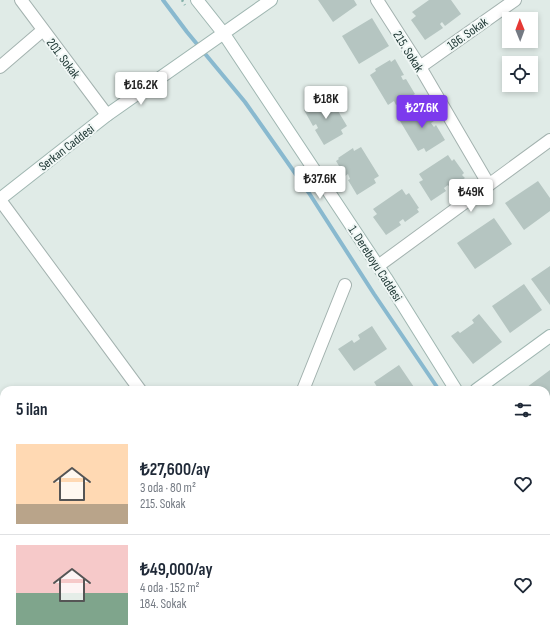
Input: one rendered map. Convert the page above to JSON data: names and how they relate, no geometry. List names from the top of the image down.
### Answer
{
  "streets": {
    "street": [
      "186. Sokak",
      "215. Sokak",
      "201. Sokak",
      "Serkan Caddesi",
      "1. Dereboyu Caddesi"
    ]
  },
  "crossings": [
    ["186. Sokak", "215. Sokak"],
    ["201. Sokak", "Serkan Caddesi"],
    ["Serkan Caddesi", "1. Dereboyu Caddesi"]
  ],
  "north": "top",
  "page": {
    "price": [
      "₺16.2K",
      "₺18K",
      "₺27.6K",
      "₺37.6K",
      "₺49K"
    ],
    "heading": "5 ilan",
    "list": [
      {
        "name": "₺27,600/ay",
        "note": "3 oda · 80 m² · 215. Sokak"
      },
      {
        "name": "₺49,000/ay",
        "note": "4 oda · 152 m² · 184. Sokak"
      }
    ]
  }
}
